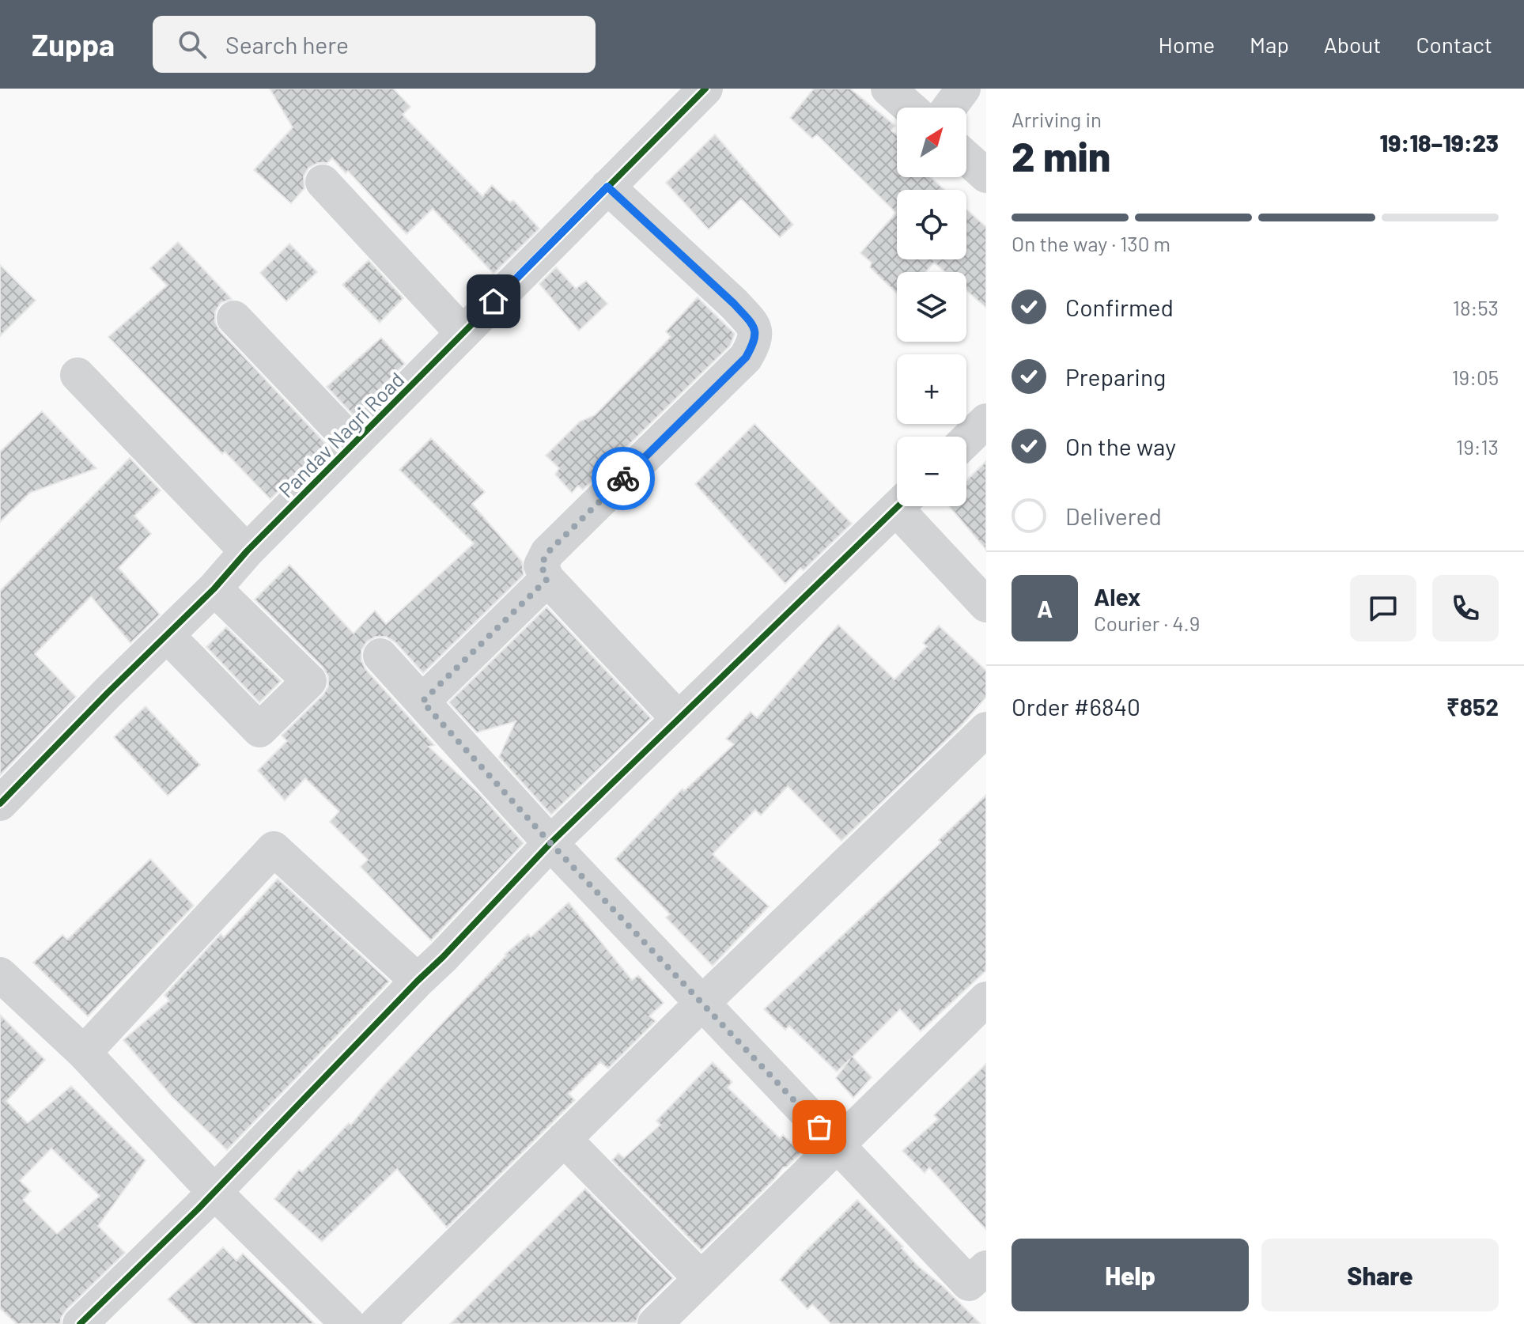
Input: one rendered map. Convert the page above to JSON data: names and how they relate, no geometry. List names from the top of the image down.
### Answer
{
  "streets": {
    "street": ["Pandav Nagri Road"]
  },
  "north": "top right",
  "page": {
    "header": "Zuppa",
    "search": "Search here",
    "nav": [
      "Home",
      "Map",
      "About",
      "Contact"
    ],
    "heading": ["2 min", "Arriving in", "19:18–19:23"],
    "panel": [
      "Alex",
      "Courier · 4.9",
      "Order #6840",
      "₹852"
    ],
    "map_buttons": ["+", "−"],
    "bar": "On the way · 130 m",
    "list": [
      ["Confirmed", "18:53"],
      ["Preparing", "19:05"],
      ["On the way", "19:13"],
      "Delivered"
    ],
    "round": "A",
    "buttons": ["Help", "Share"]
  }
}
